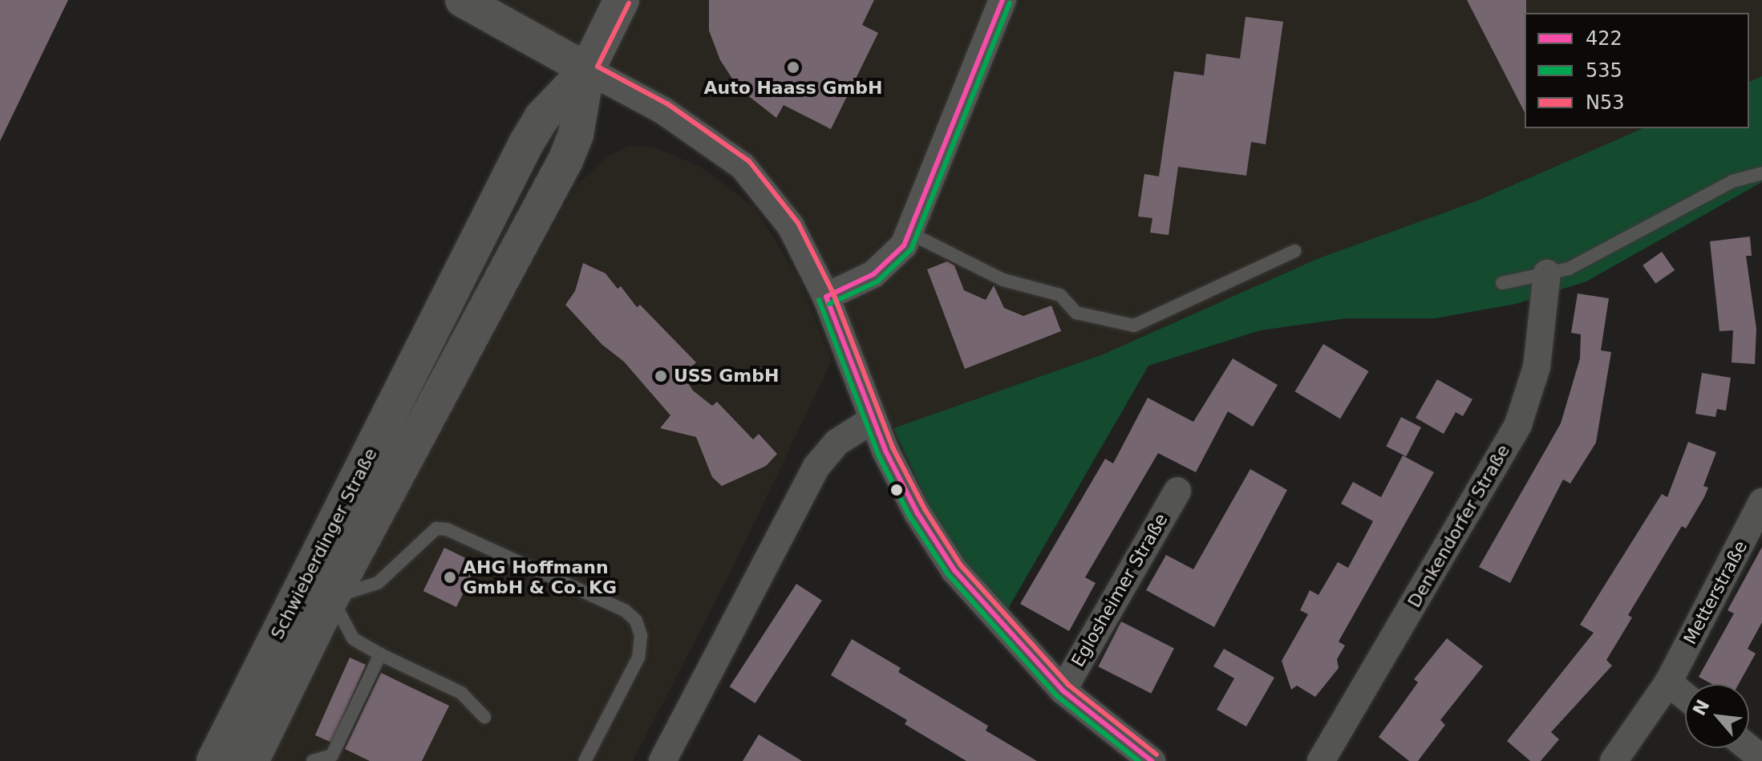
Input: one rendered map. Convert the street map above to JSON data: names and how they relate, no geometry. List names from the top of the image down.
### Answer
{
  "streets": {
    "main road": ["Schwieberdinger Straße"],
    "street": ["Denkendorfer Straße", "Eglosheimer Straße", "Metterstraße"]
  },
  "crossings": [
    ["Schwieberdinger Straße", "Eglosheimer Straße"]
  ],
  "places": ["Auto Haass GmbH", "USS GmbH", "AHG Hoffmann GmbH & Co. KG"],
  "lines": ["transit line 422", "transit line 535", "transit line N53"],
  "legend": ["422", "535", "N53"],
  "north": "top left"
}
